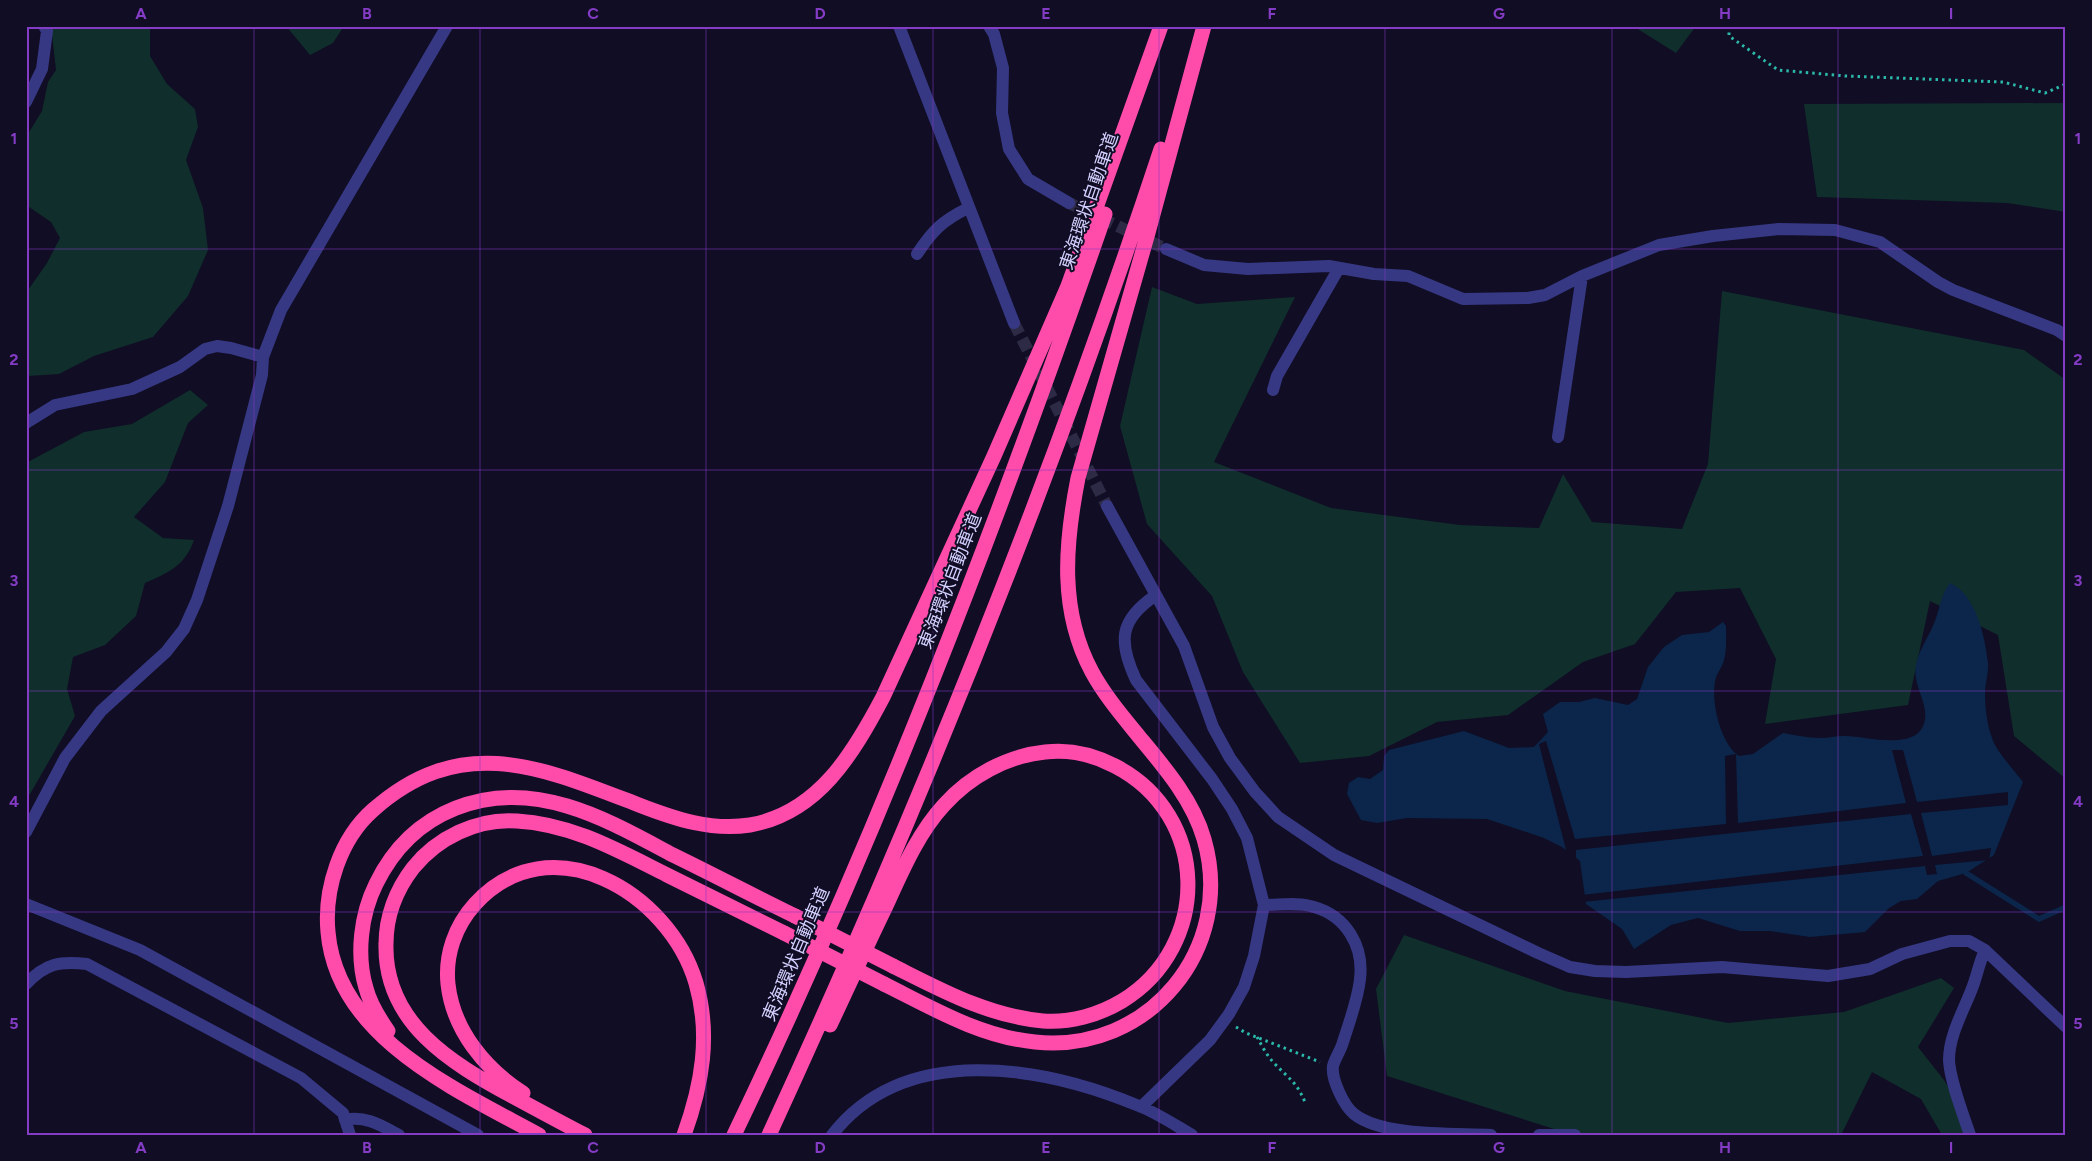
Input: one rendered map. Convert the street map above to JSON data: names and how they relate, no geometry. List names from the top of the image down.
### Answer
{
  "streets": {
    "highway": ["東海環状自動車道"]
  },
  "grid": {
    "columns": [
      "A",
      "B",
      "C",
      "D",
      "E",
      "F",
      "G",
      "H",
      "I"
    ],
    "rows": [
      "1",
      "2",
      "3",
      "4",
      "5"
    ]
  }
}
